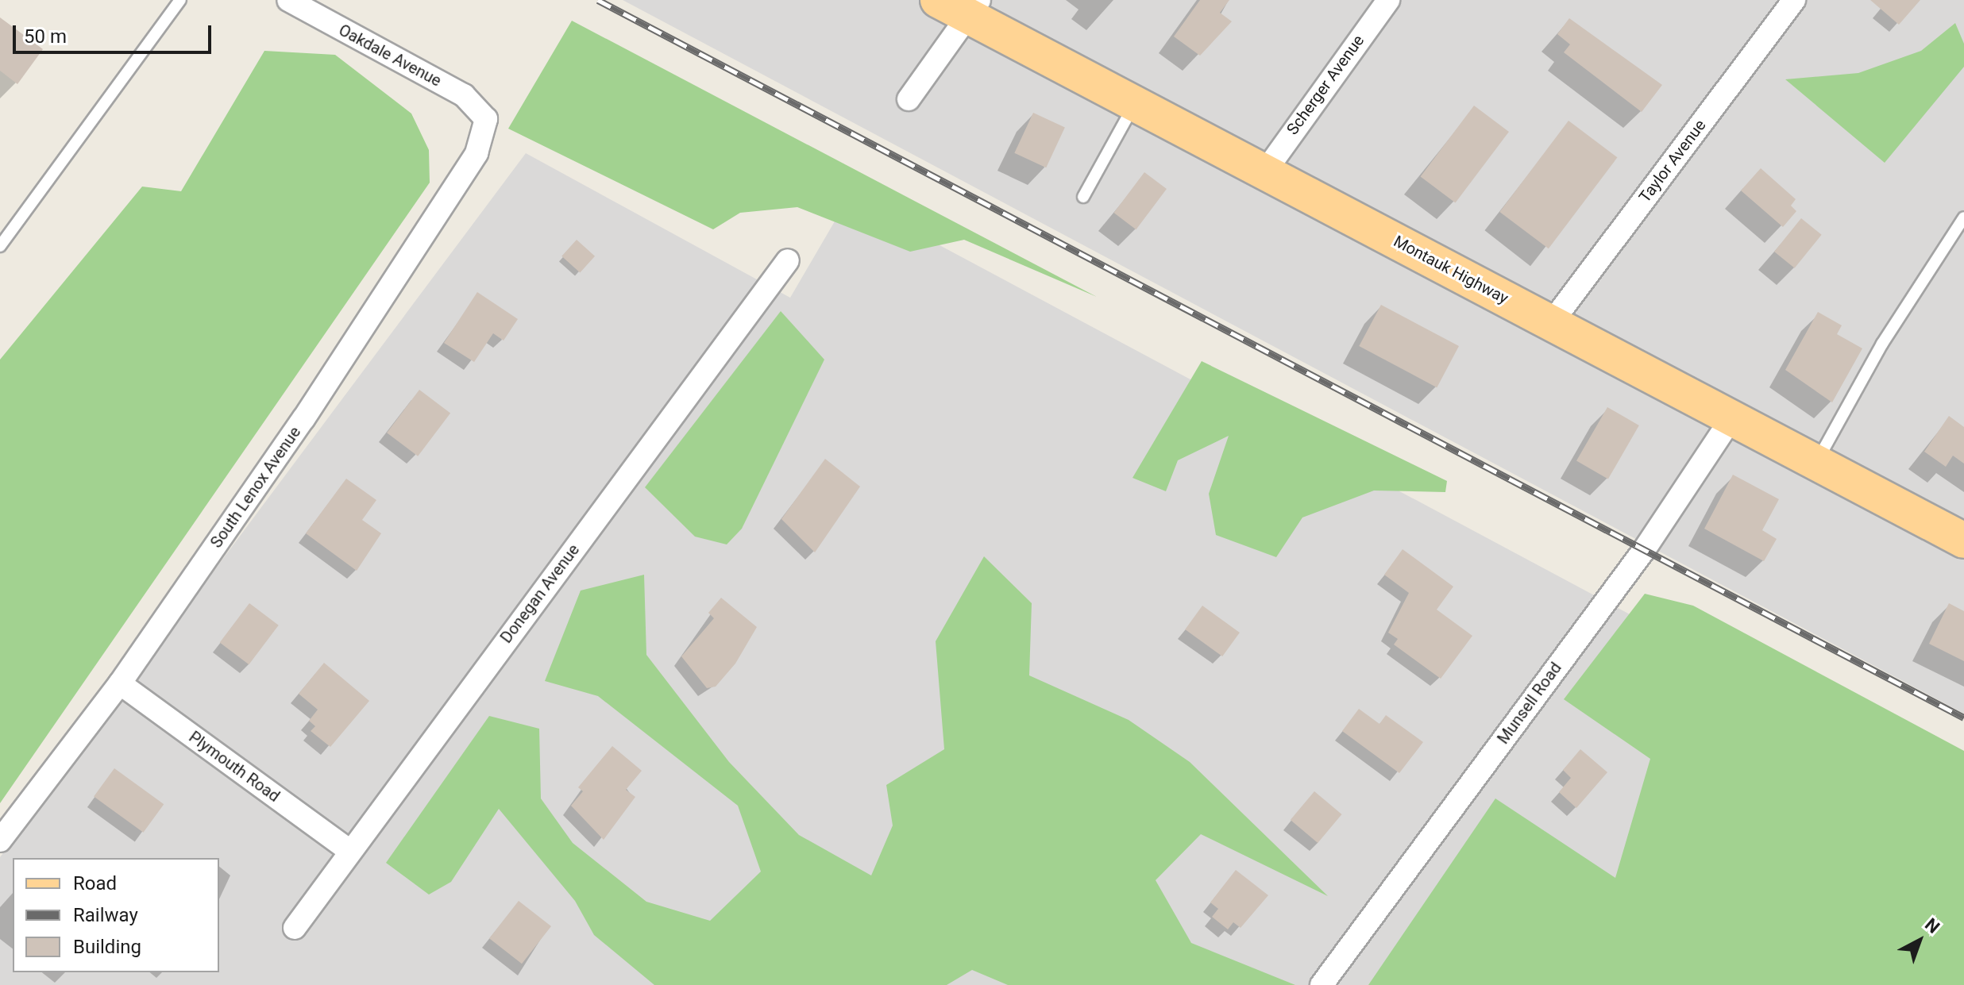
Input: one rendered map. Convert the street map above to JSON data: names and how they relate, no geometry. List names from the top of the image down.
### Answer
{
  "streets": {
    "main road": ["Montauk Highway"],
    "street": [
      "Oakdale Avenue",
      "Scherger Avenue",
      "Taylor Avenue",
      "South Lenox Avenue",
      "Donegan Avenue",
      "Munsell Road",
      "Plymouth Road"
    ]
  },
  "crossings": [
    ["Oakdale Avenue", "South Lenox Avenue"],
    ["Scherger Avenue", "Montauk Highway"],
    ["Taylor Avenue", "Montauk Highway"],
    ["Montauk Highway", "Munsell Road"],
    ["South Lenox Avenue", "Plymouth Road"],
    ["Donegan Avenue", "Plymouth Road"]
  ],
  "legend": ["Road", "Railway", "Building"],
  "scale_bar": "50 m",
  "north": "top right"
}
